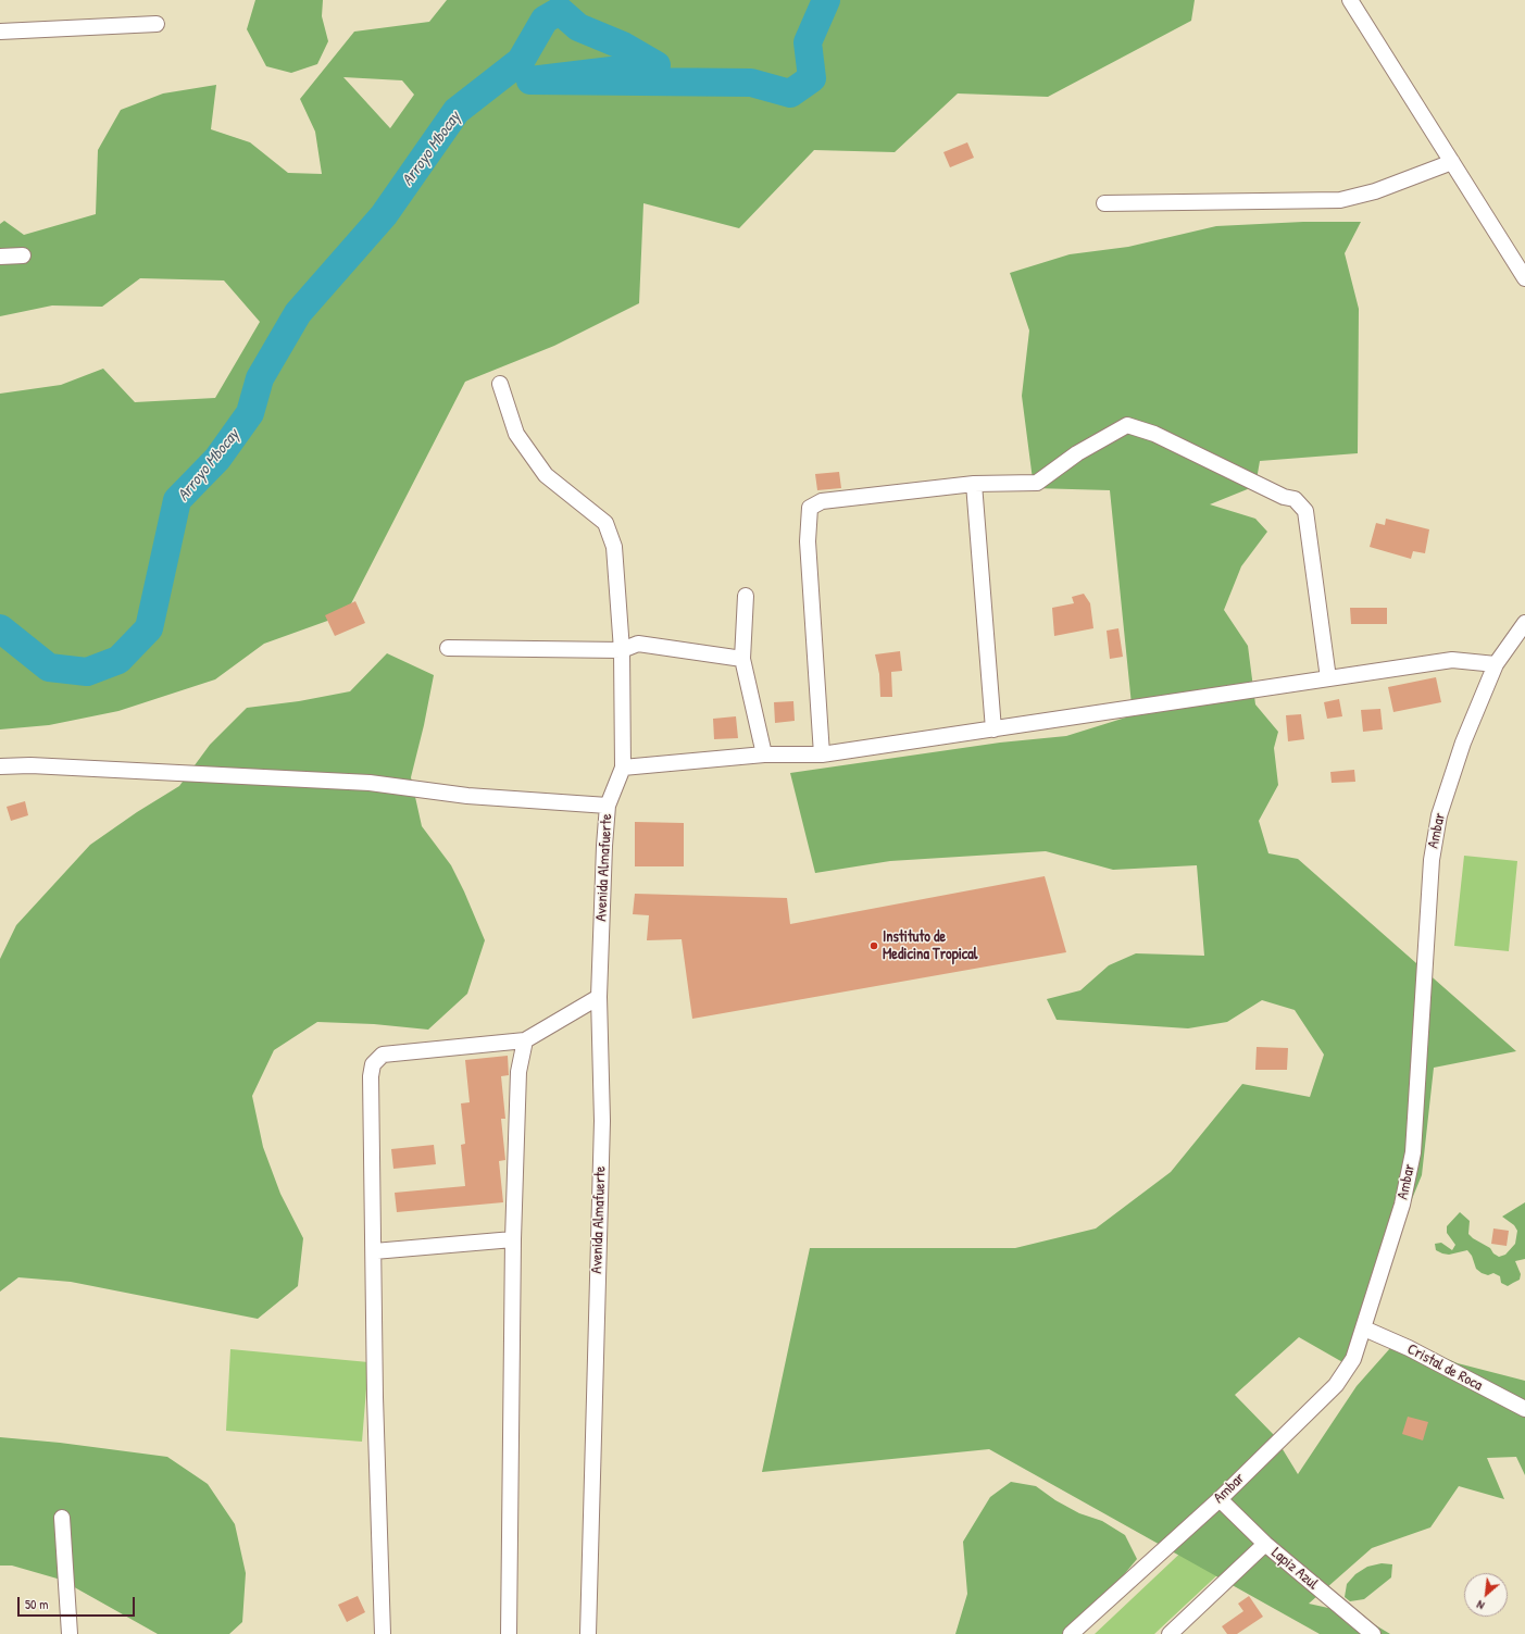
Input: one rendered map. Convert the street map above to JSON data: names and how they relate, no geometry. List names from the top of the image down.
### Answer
{
  "streets": {
    "street": [
      "Ambar",
      "Avenida Almafuerte",
      "Cristal de Roca",
      "Lapiz Azul"
    ]
  },
  "crossings": [
    ["Ambar", "Cristal de Roca"],
    ["Ambar", "Lapiz Azul"]
  ],
  "water": ["Arroyo Mbocay"],
  "places": ["Instituto de Medicina Tropical"],
  "scale_bar": "50 m",
  "north": "bottom left"
}
